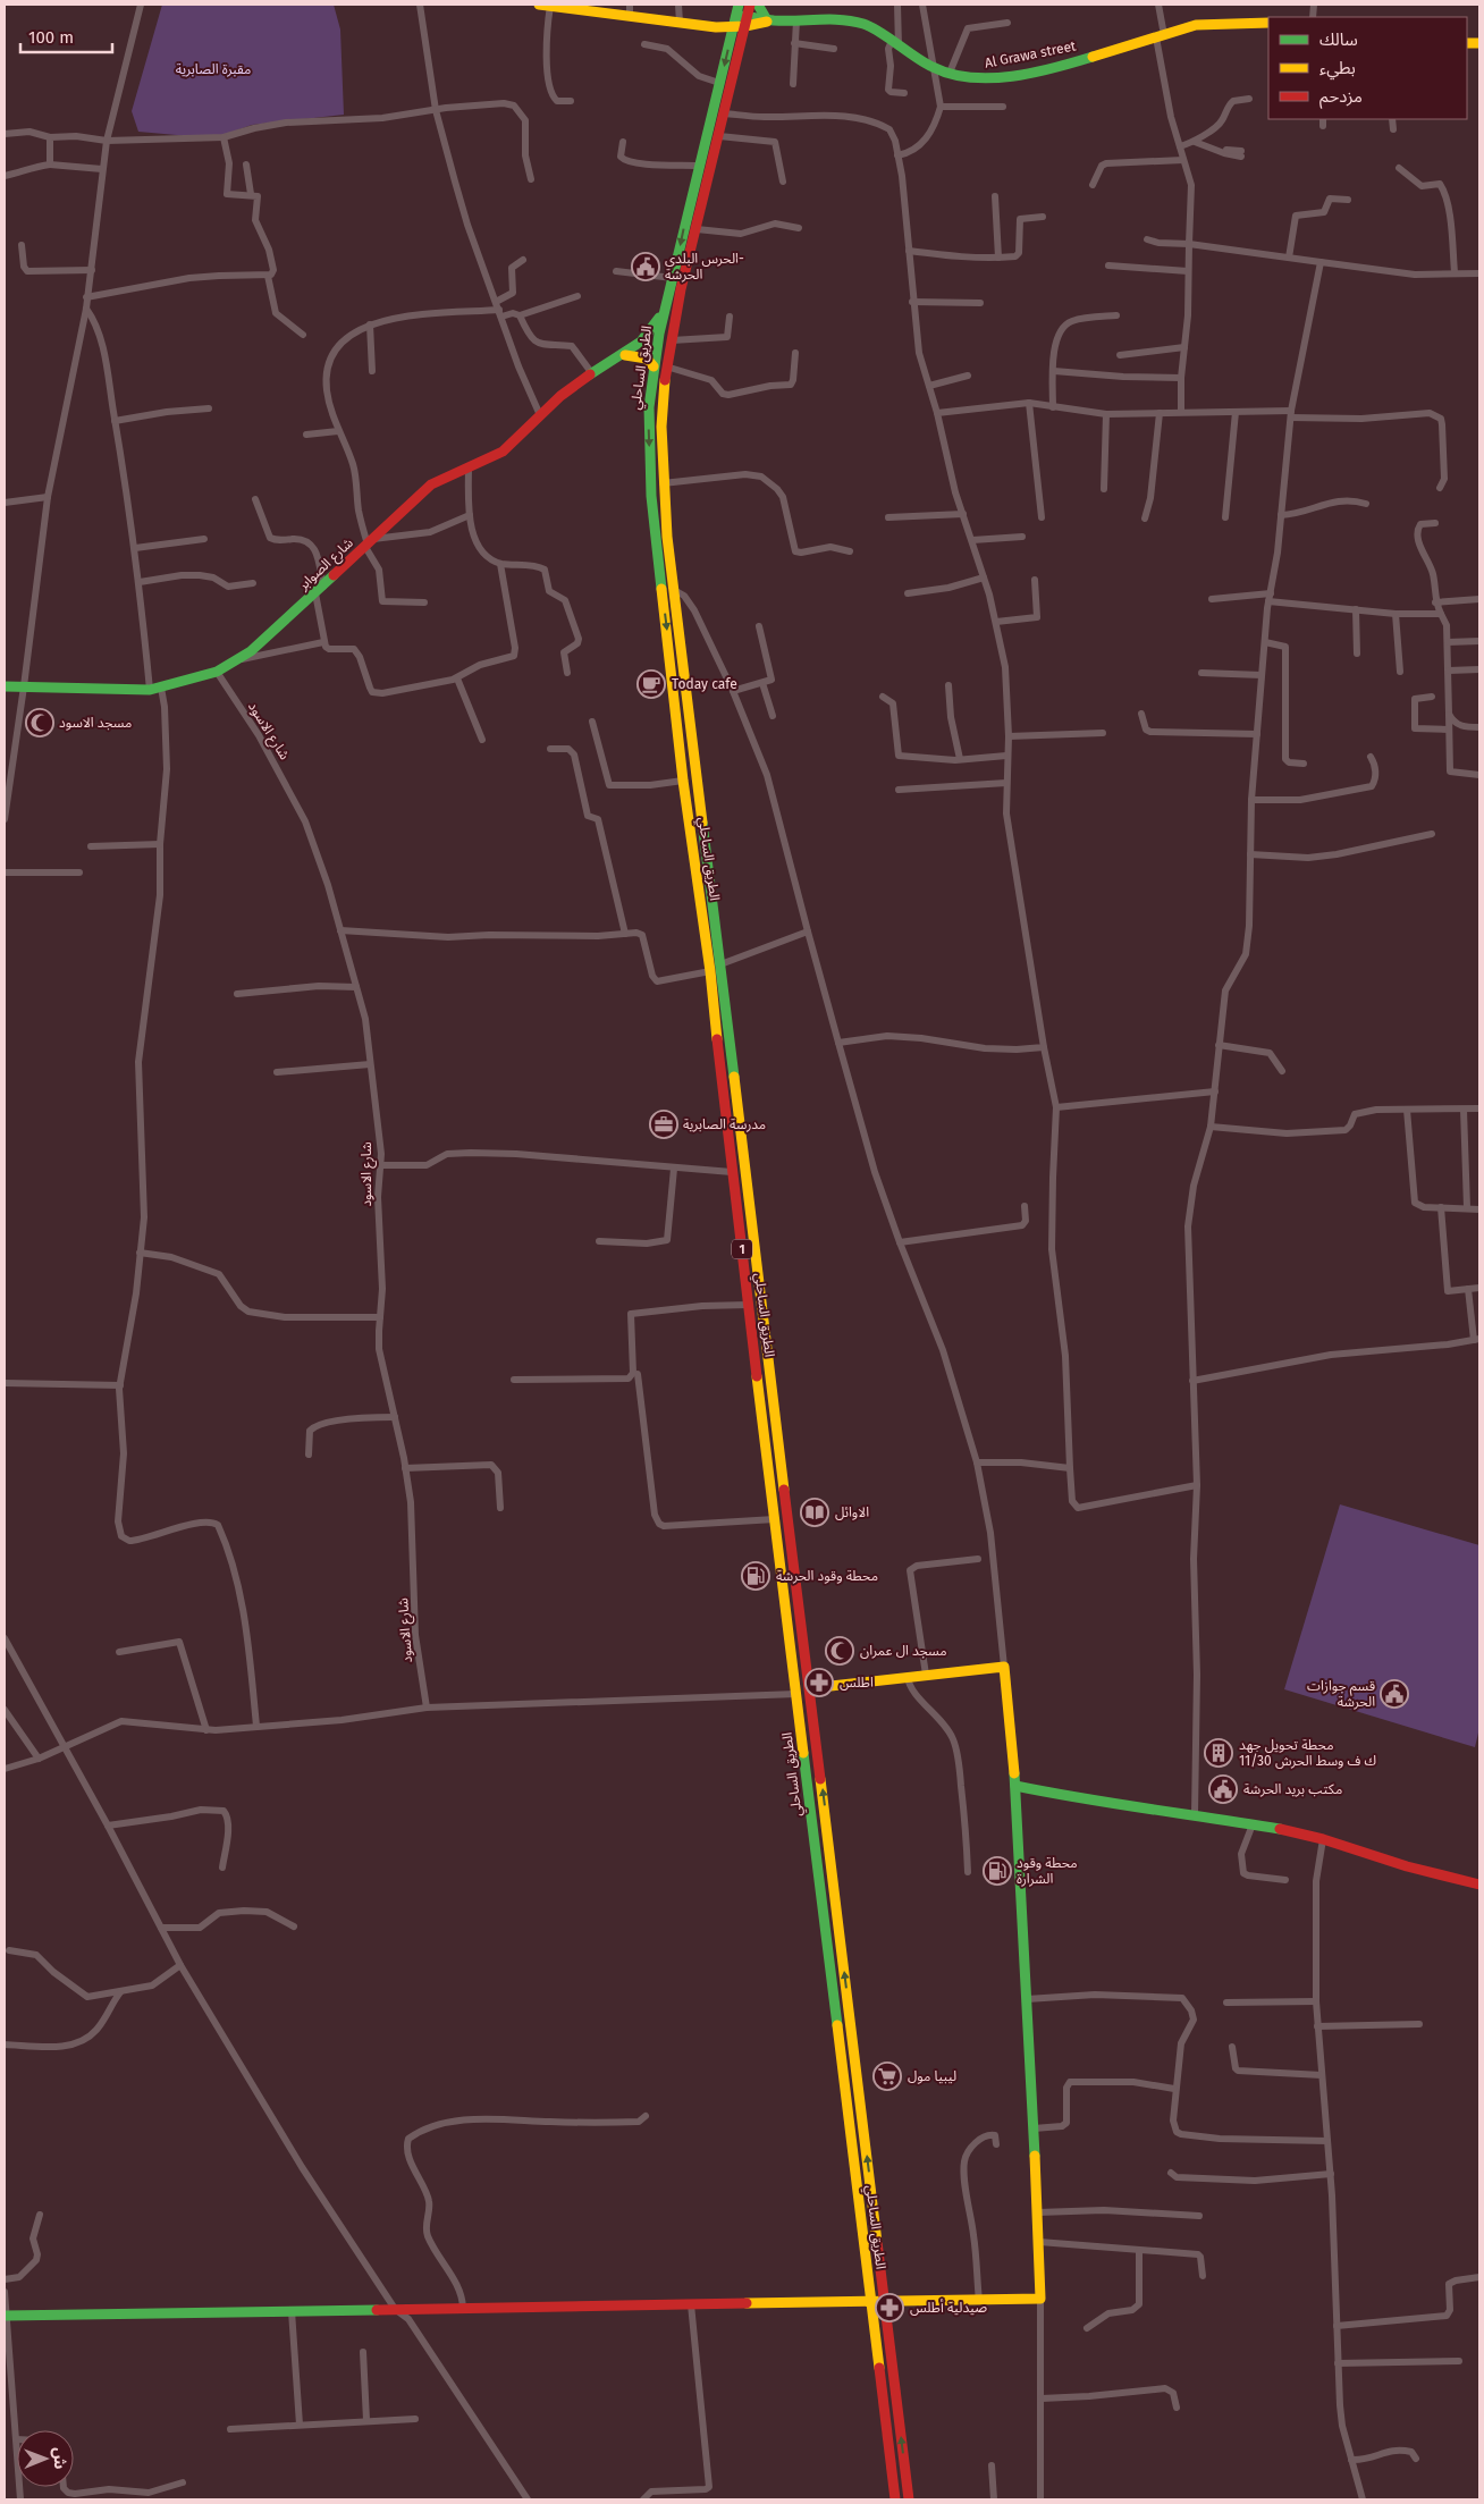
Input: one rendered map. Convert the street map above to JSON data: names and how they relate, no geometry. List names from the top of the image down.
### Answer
{
  "streets": {
    "main road": [
      "Al Grawa street",
      "الطريق الساحلي",
      "شارع الصوابر",
      "1"
    ],
    "street": ["شارع الاسود"]
  },
  "crossings": [
    ["Al Grawa street", "الطريق الساحلي"],
    ["الطريق الساحلي", "شارع الصوابر"],
    ["شارع الصوابر", "شارع الاسود"]
  ],
  "parks": ["مقبرة الصابرية"],
  "places": {
    "public building": ["الحرس البلدي- الحرشة", "قسم جوازات الحرشة", "مكتب بريد الحرشة"],
    "cafe": ["Today cafe"],
    "mosque": ["مسجد الاسود", "مسجد ال عمران"],
    "office": ["مدرسة الصابرية"],
    "library": ["الاوائل"],
    "fuel station": ["محطة وقود الحرشة", "محطة وقود الشرارة"],
    "pharmacy": ["اطلس", "صيدلية أطلس"],
    "building": ["محطة تحويل جهد 11/30 ك ف وسط الحرش"],
    "supermarket": ["ليبيا مول"]
  },
  "legend": ["سالك", "بطيء", "مزدحم"],
  "scale_bar": "100 m",
  "north": "right"
}
